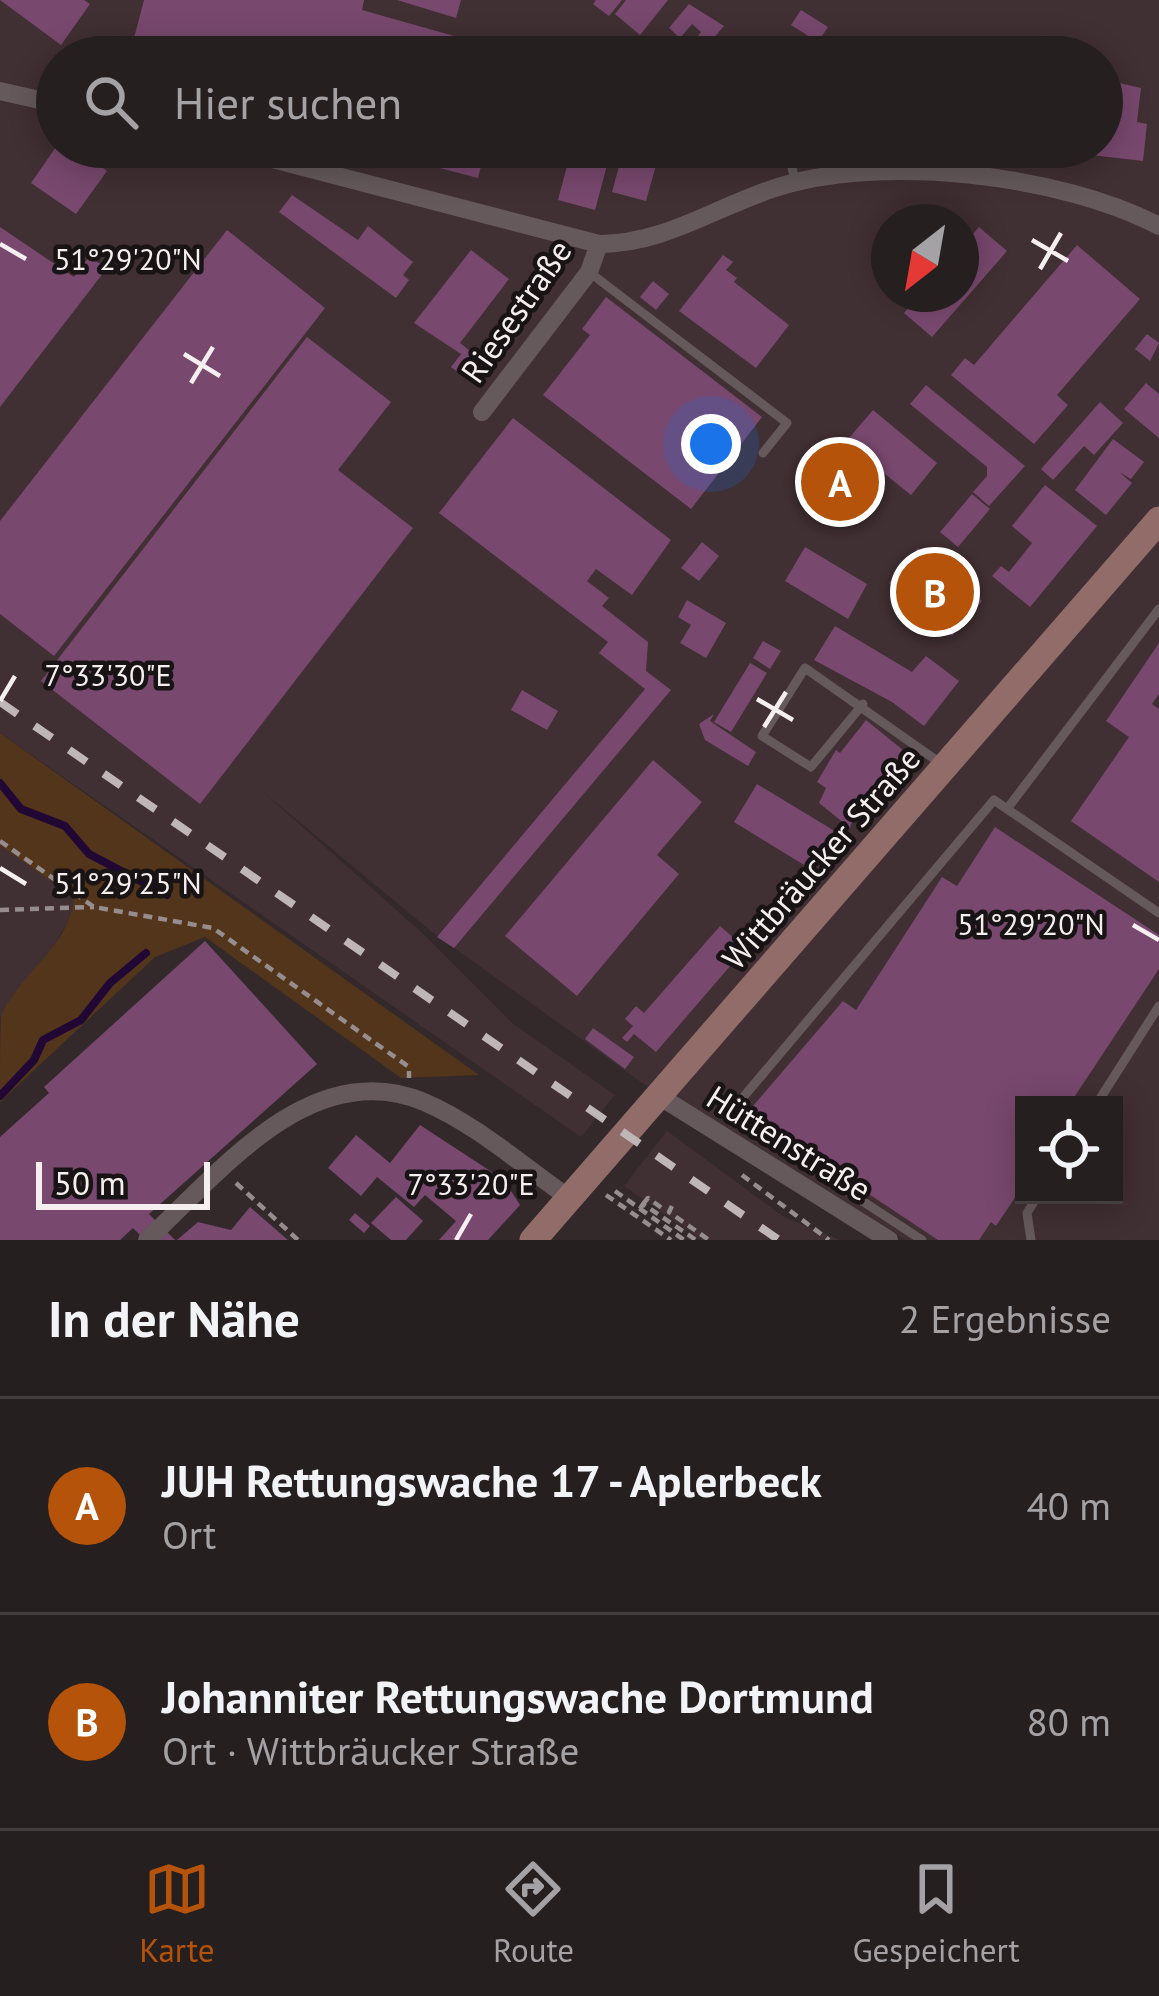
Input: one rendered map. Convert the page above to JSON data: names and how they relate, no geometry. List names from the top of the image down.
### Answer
{
  "streets": {
    "main road": ["Wittbräucker Straße"],
    "street": ["Riesestraße", "Hüttenstraße"]
  },
  "crossings": [
    ["Wittbräucker Straße", "Hüttenstraße"]
  ],
  "scale_bar": "50 m",
  "north": "bottom left",
  "page": {
    "search": "Hier suchen",
    "pins": ["A", "B"],
    "scale": "50 m",
    "heading": ["In der Nähe", "2 Ergebnisse"],
    "list": [
      {
        "mark": "A",
        "name": "JUH Rettungswache 17 - Aplerbeck",
        "note": "Ort",
        "value": "40 m"
      },
      {
        "mark": "B",
        "name": "Johanniter Rettungswache Dortmund",
        "note": "Ort · Wittbräucker Straße",
        "value": "80 m"
      }
    ],
    "nav": ["Karte", "Route", "Gespeichert"]
  },
  "coordinates": [
    "51°29'20\"N",
    "7°33'30\"E",
    "51°29'25\"N",
    "7°33'20\"E"
  ]
}
